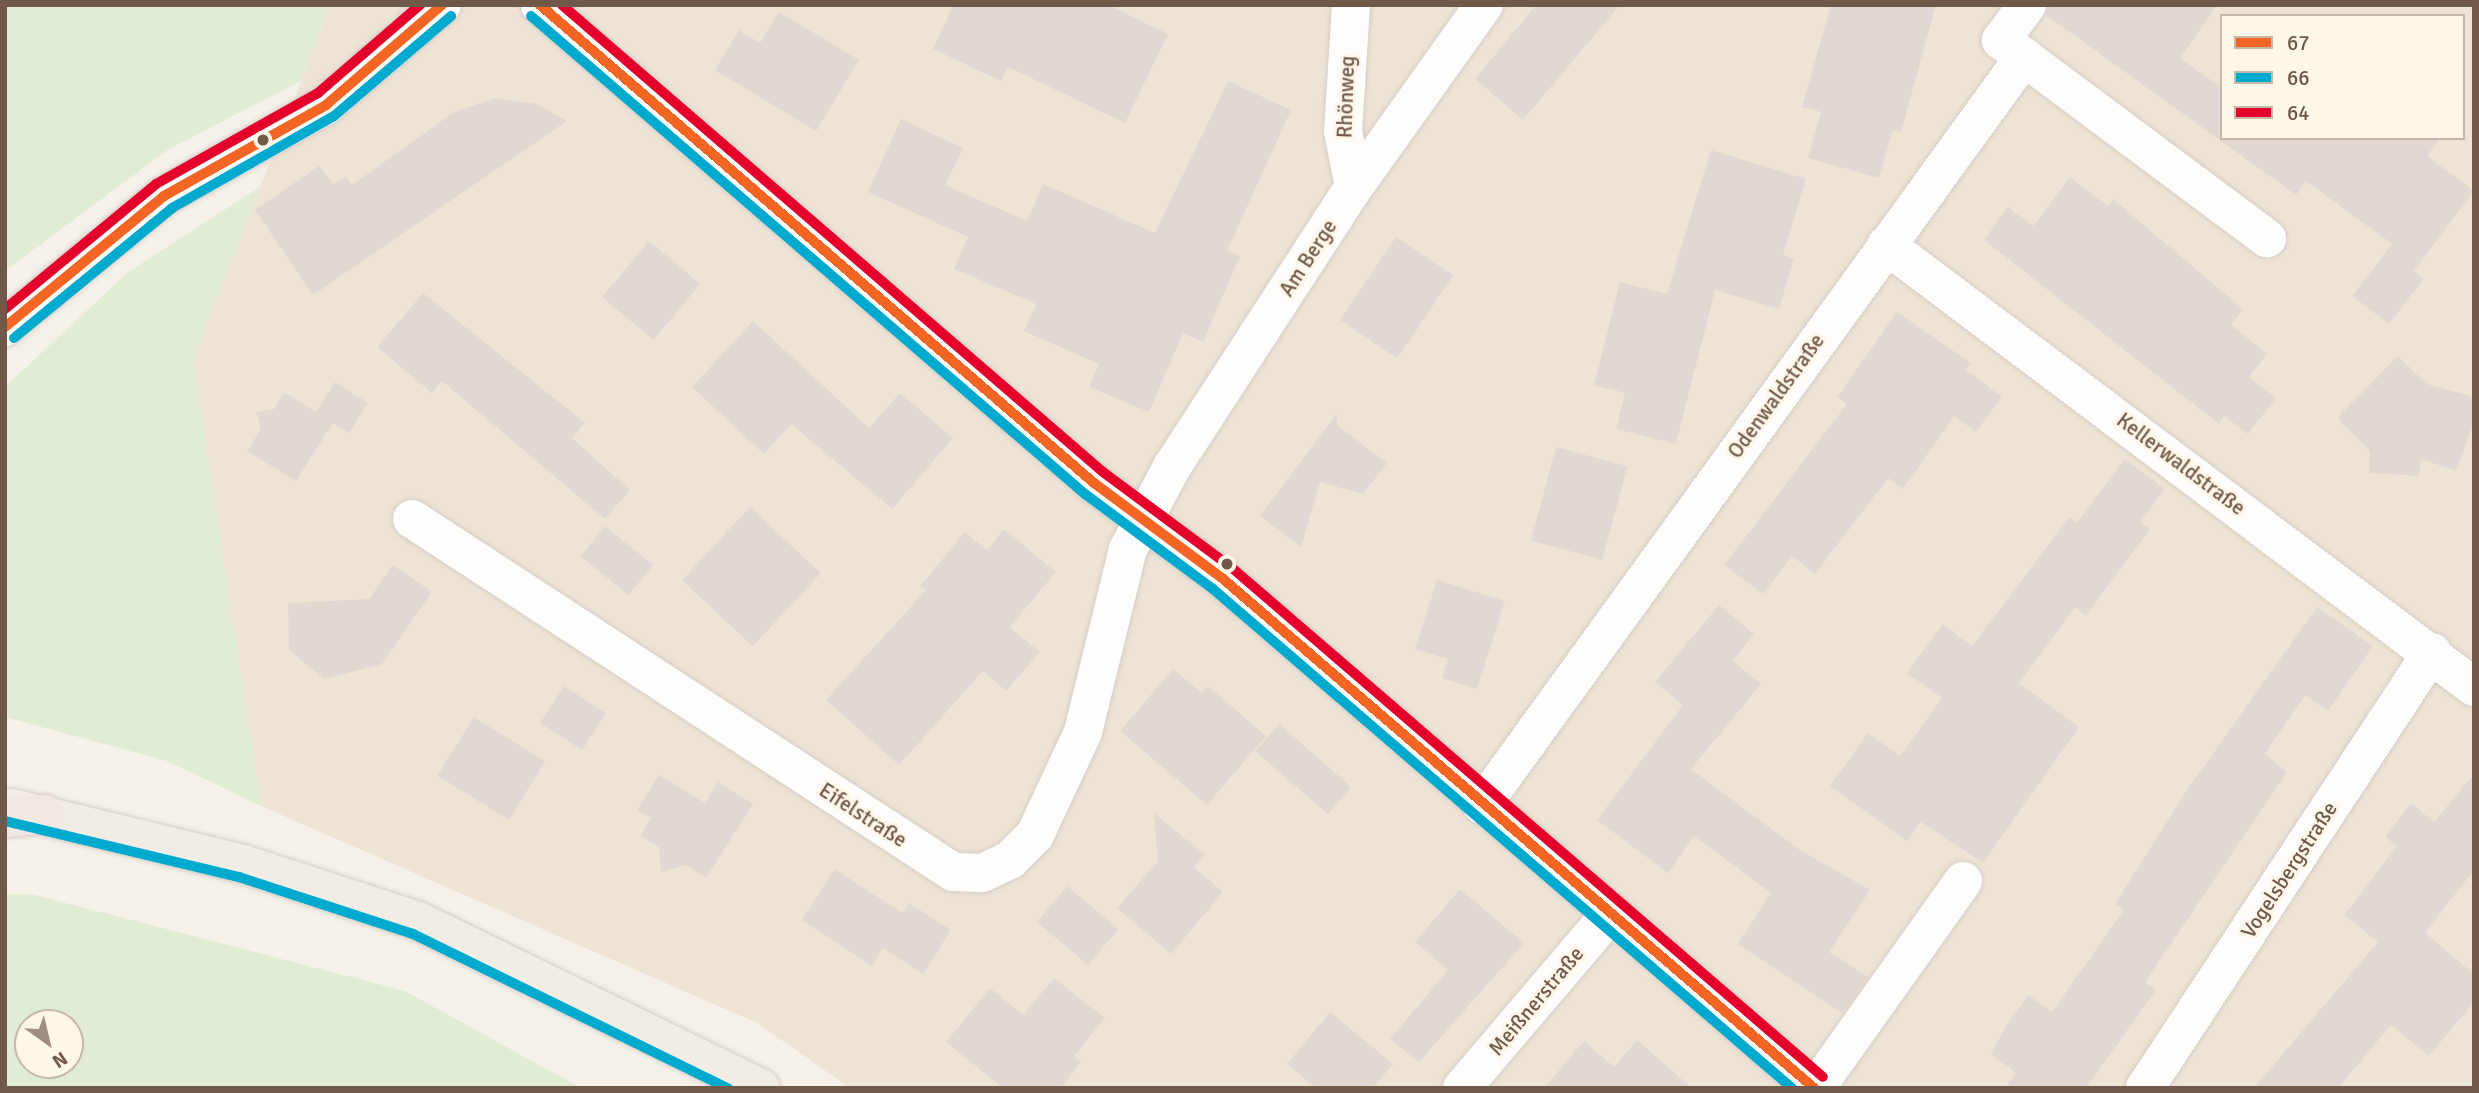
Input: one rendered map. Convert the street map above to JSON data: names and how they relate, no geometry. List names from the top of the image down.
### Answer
{
  "streets": {
    "street": [
      "Rhönweg",
      "Am Berge",
      "Odenwaldstraße",
      "Kellerwaldstraße",
      "Eifelstraße",
      "Vogelsbergstraße",
      "Meißnerstraße"
    ]
  },
  "crossings": [
    ["Rhönweg", "Am Berge"],
    ["Am Berge", "Eifelstraße"],
    ["Odenwaldstraße", "Kellerwaldstraße"],
    ["Kellerwaldstraße", "Vogelsbergstraße"]
  ],
  "lines": ["transit line 67", "transit line 64", "transit line 66"],
  "legend": ["67", "66", "64"],
  "north": "bottom right"
}
